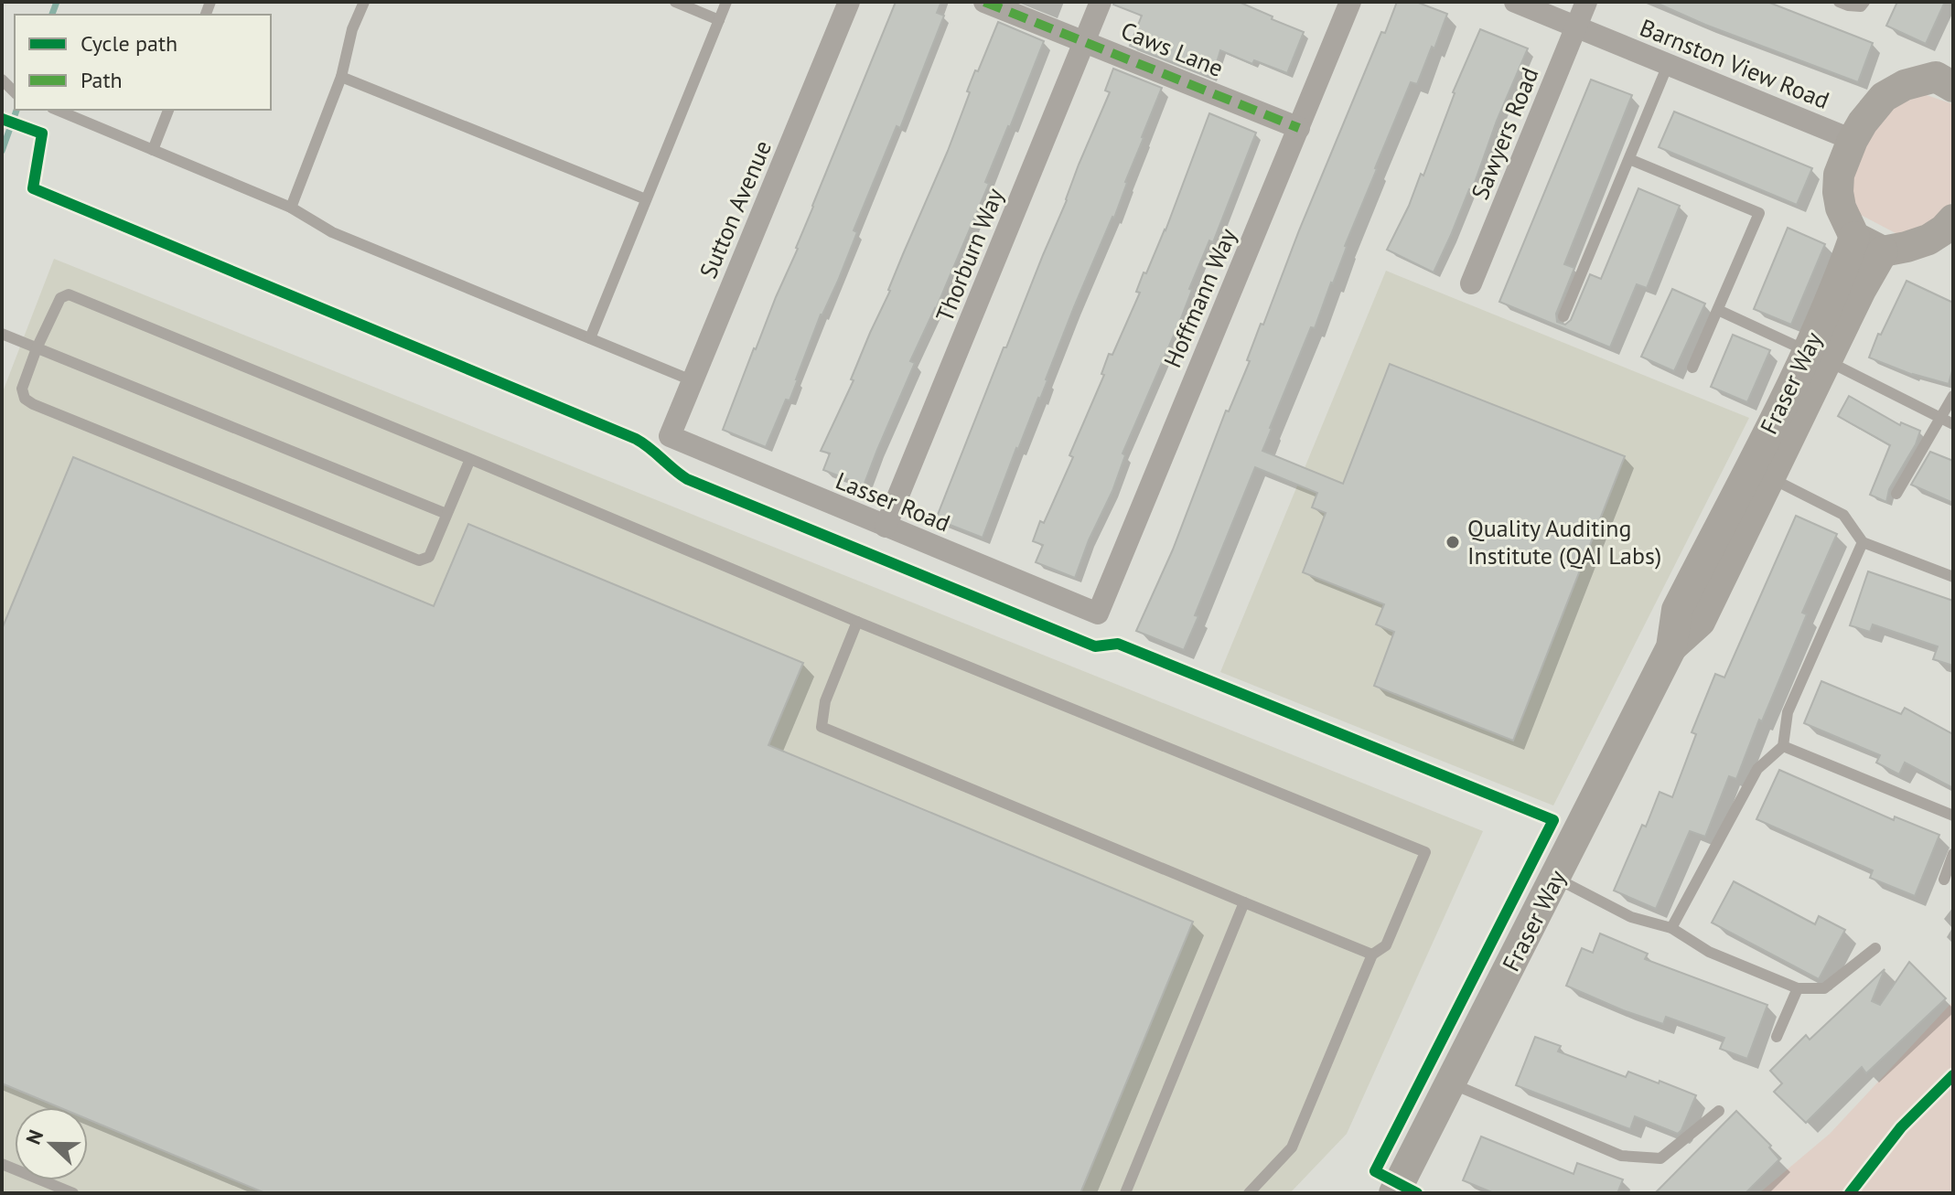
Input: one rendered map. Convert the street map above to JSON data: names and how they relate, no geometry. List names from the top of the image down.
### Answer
{
  "streets": {
    "street": [
      "Caws Lane",
      "Barnston View Road",
      "Sawyers Road",
      "Sutton Avenue",
      "Thorburn Way",
      "Hoffmann Way",
      "Fraser Way",
      "Lasser Road"
    ]
  },
  "crossings": [
    ["Caws Lane", "Thorburn Way"],
    ["Caws Lane", "Hoffmann Way"],
    ["Barnston View Road", "Sawyers Road"],
    ["Sutton Avenue", "Lasser Road"],
    ["Thorburn Way", "Lasser Road"],
    ["Hoffmann Way", "Lasser Road"]
  ],
  "places": ["Quality Auditing Institute (QAI Labs)"],
  "legend": ["Cycle path", "Path"],
  "north": "left"
}
